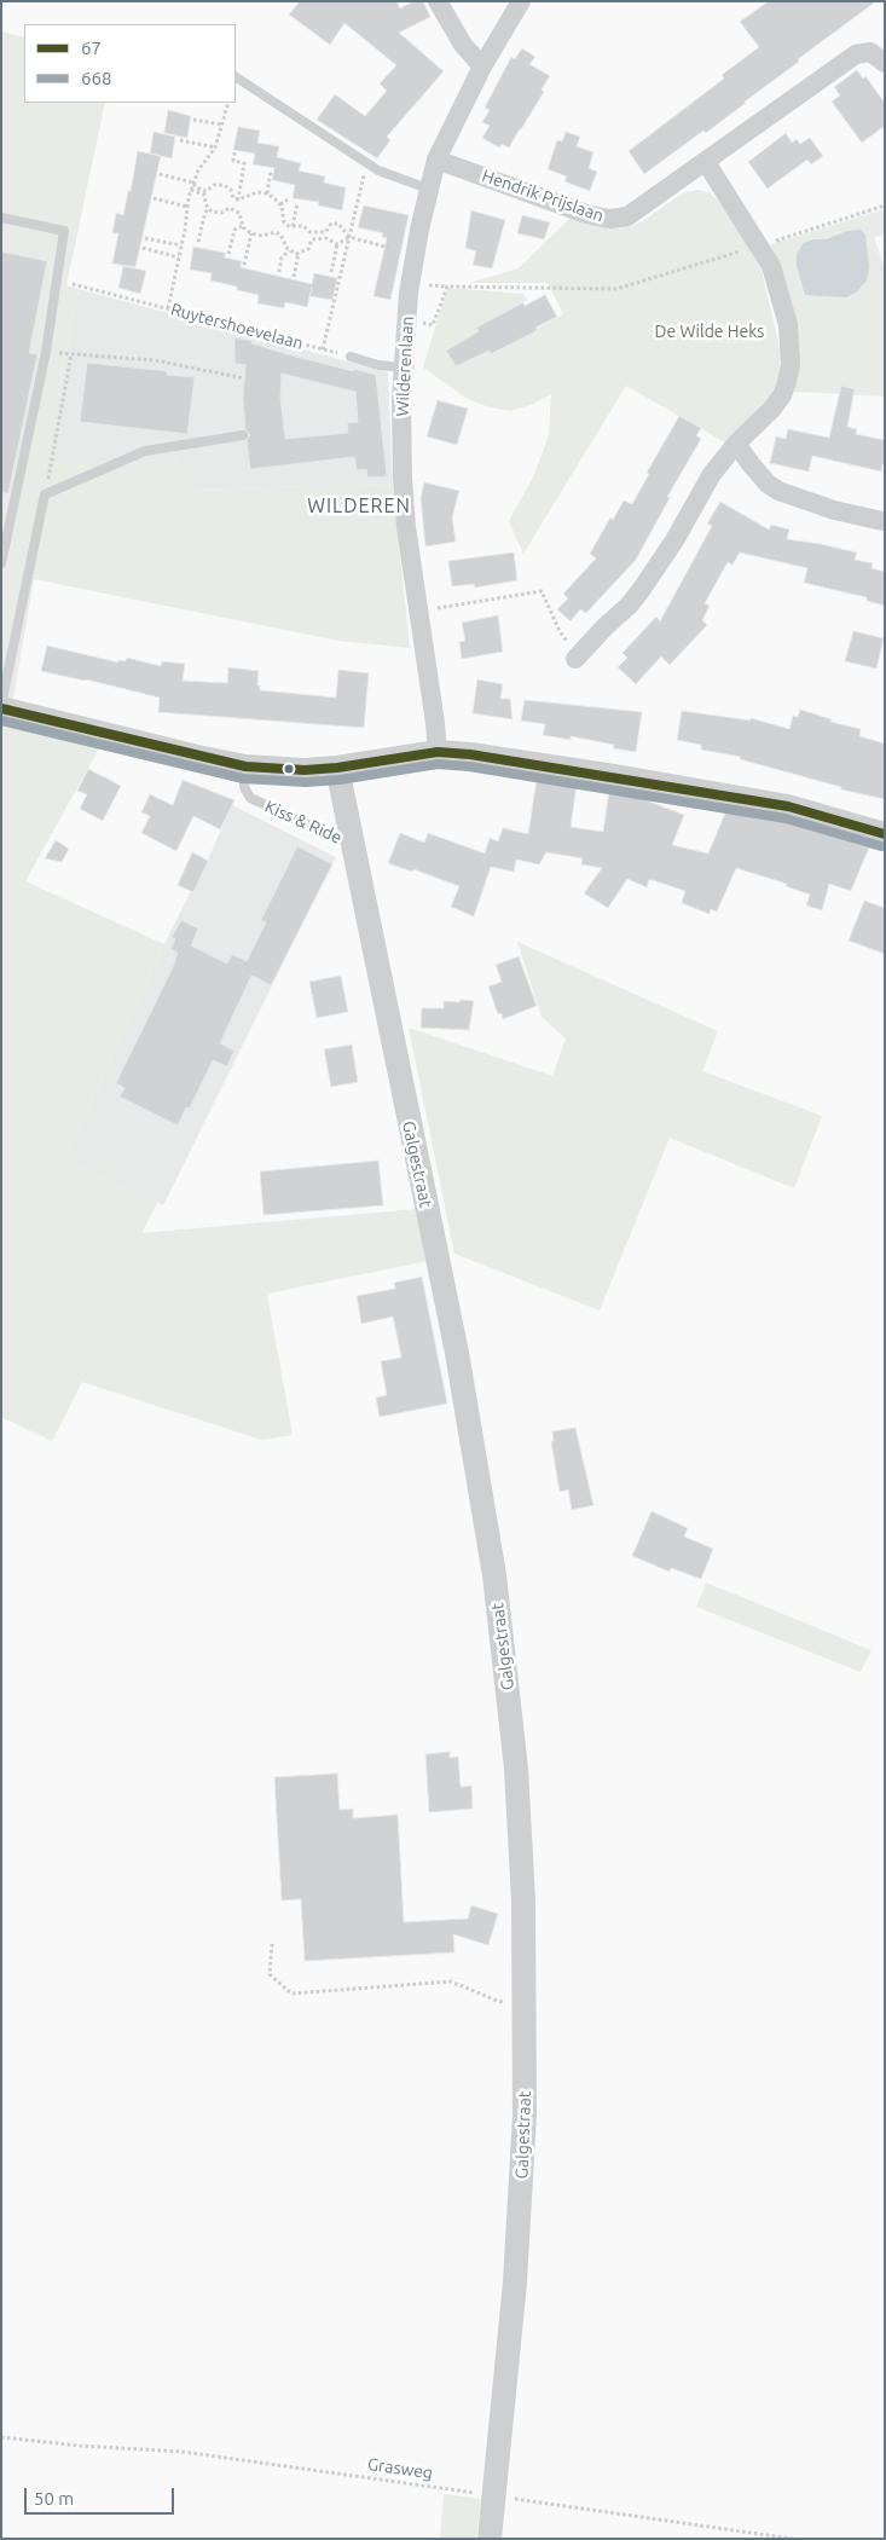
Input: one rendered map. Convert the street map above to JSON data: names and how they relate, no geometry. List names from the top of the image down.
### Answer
{
  "streets": {
    "street": ["Hendrik Prijslaan", "Wilderenlaan", "Galgestraat"],
    "lane": ["Kiss & Ride"],
    "path": ["Ruytershoevelaan", "Grasweg"]
  },
  "crossings": [
    ["Hendrik Prijslaan", "Wilderenlaan"],
    ["Kiss & Ride", "Galgestraat"],
    ["Galgestraat", "Grasweg"]
  ],
  "districts": ["WILDEREN"],
  "parks": ["De Wilde Heks"],
  "lines": ["transit line 67", "transit line 668"],
  "legend": ["67", "668"],
  "scale_bar": "50 m"
}
